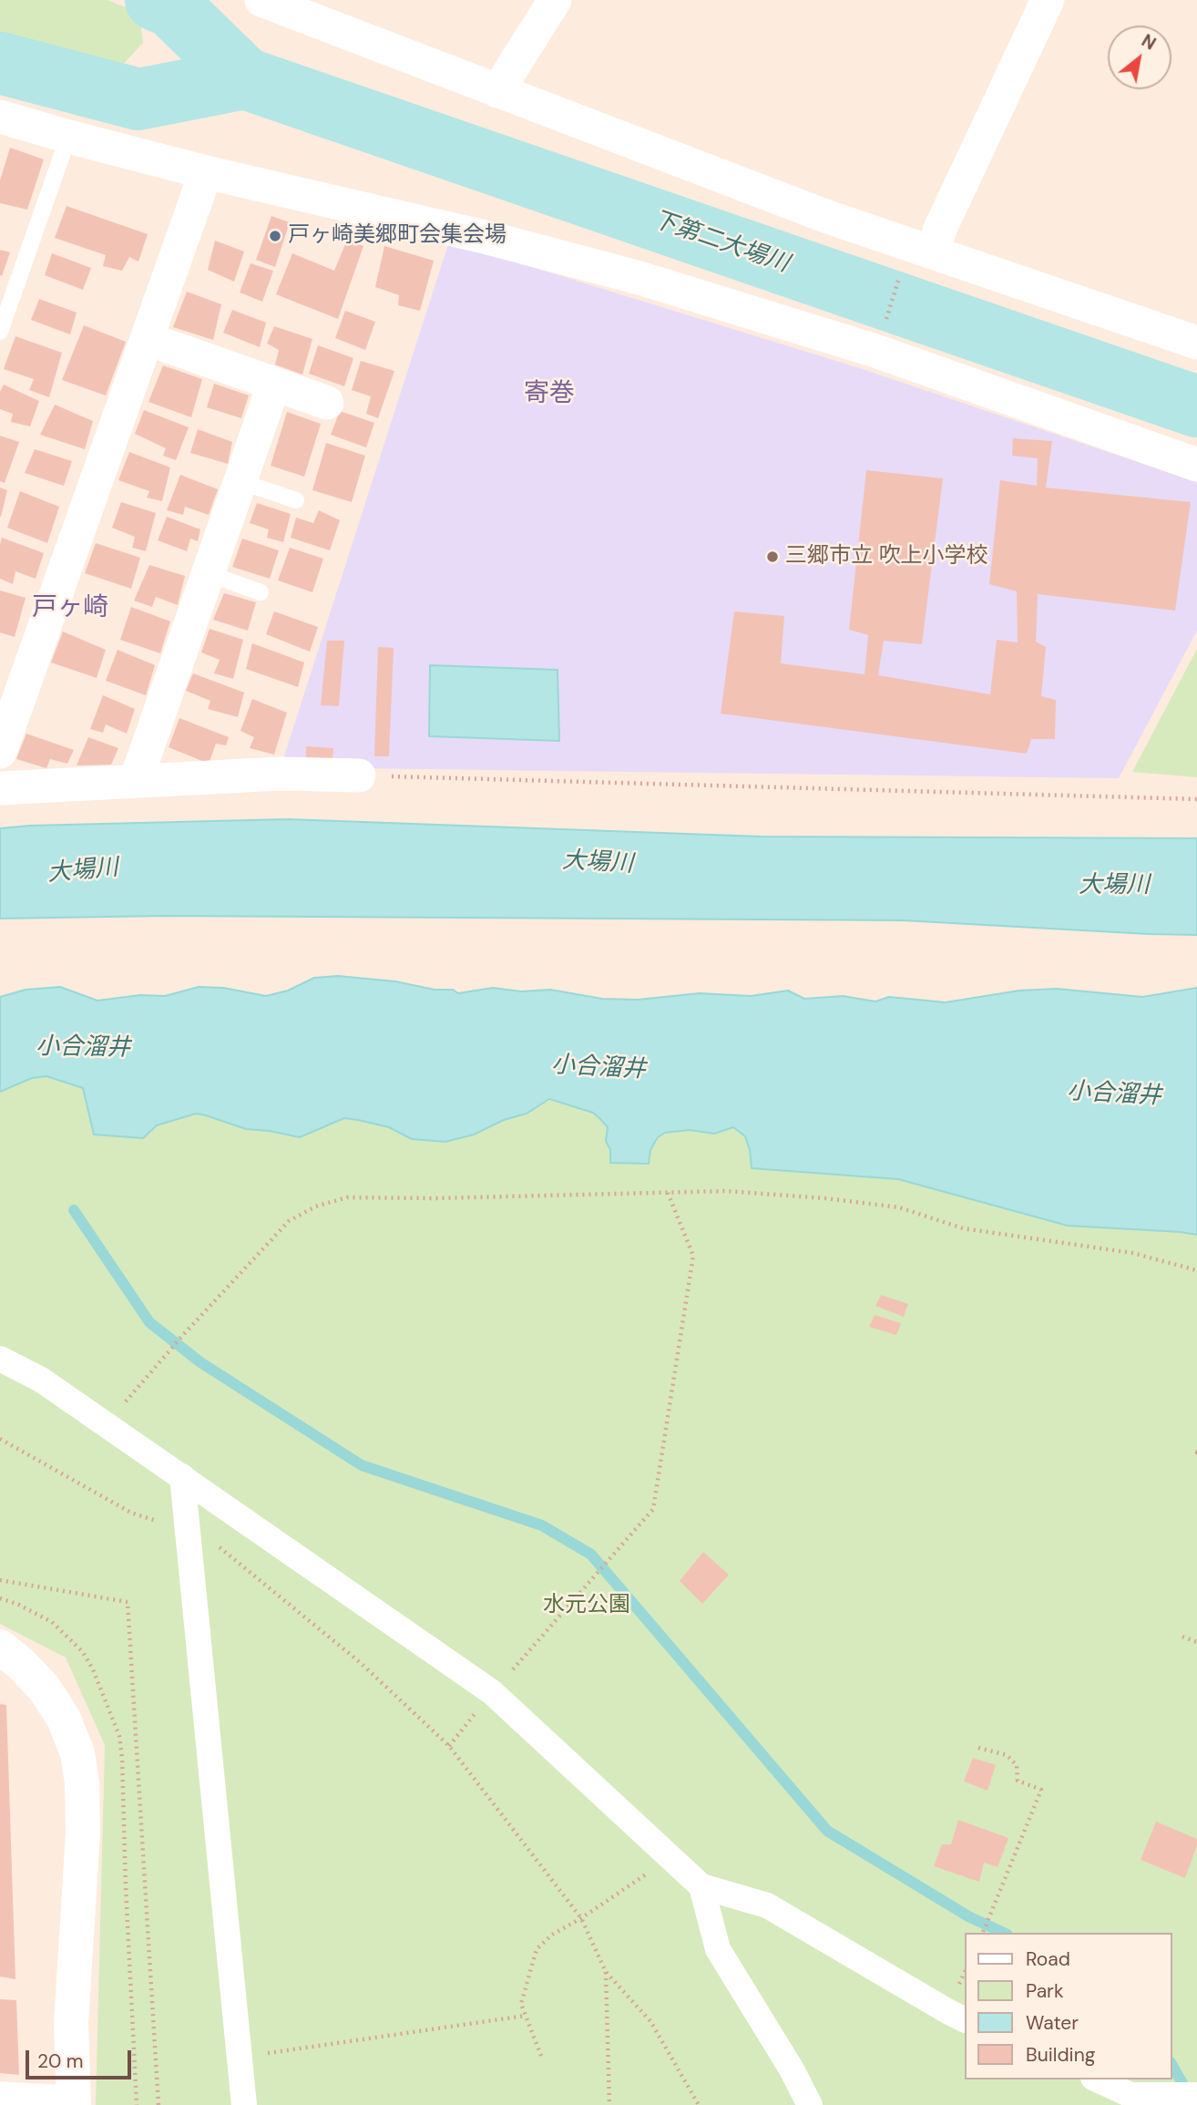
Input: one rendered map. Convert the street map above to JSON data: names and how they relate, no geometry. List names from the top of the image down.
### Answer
{
  "districts": ["寄巻", "戸ヶ崎"],
  "water": ["下第二大場川", "大場川", "小合溜井"],
  "parks": ["水元公園"],
  "places": ["戸ヶ崎美郷町会集会場", "三郷市立 吹上小学校"],
  "legend": [
    "Road",
    "Park",
    "Water",
    "Building"
  ],
  "scale_bar": "20 m",
  "north": "top right"
}
